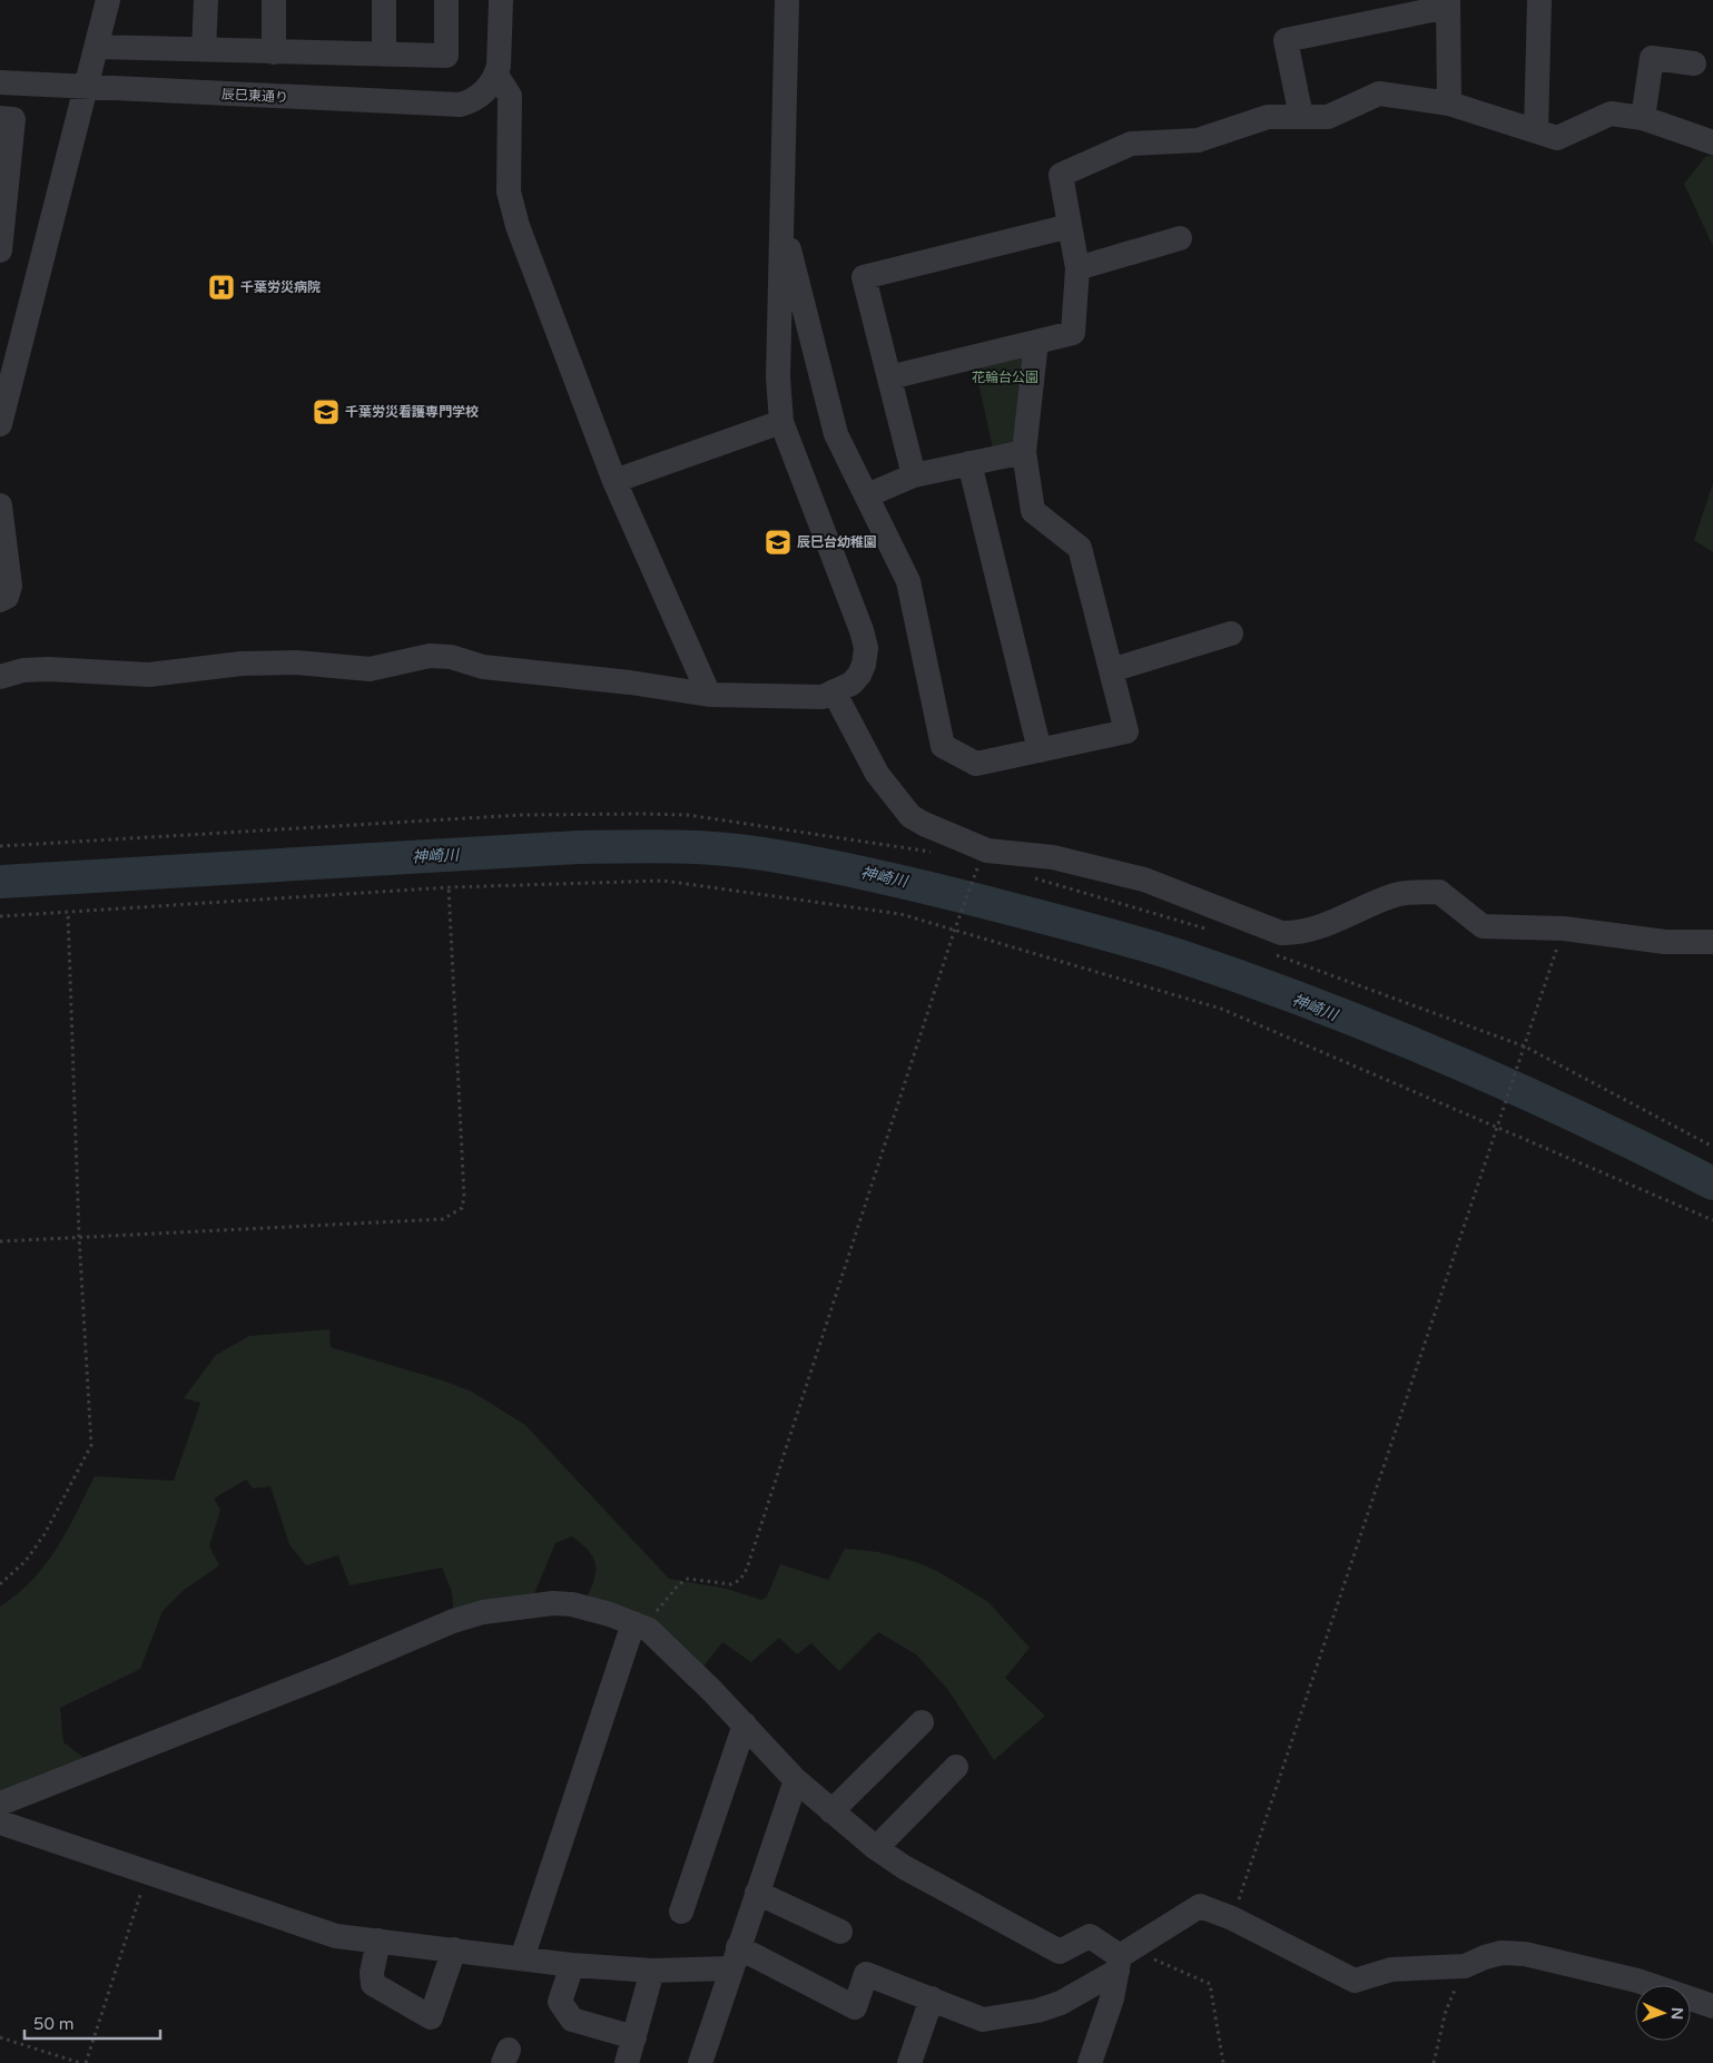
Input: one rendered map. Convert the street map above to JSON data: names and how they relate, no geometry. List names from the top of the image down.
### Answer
{
  "streets": {
    "street": ["辰巳東通り"]
  },
  "water": ["神崎川"],
  "parks": ["花輪台公園"],
  "places": {
    "hospital": ["千葉労災病院"],
    "school or university": ["千葉労災看護専門学校", "辰巳台幼稚園"]
  },
  "scale_bar": "50 m",
  "north": "right"
}
